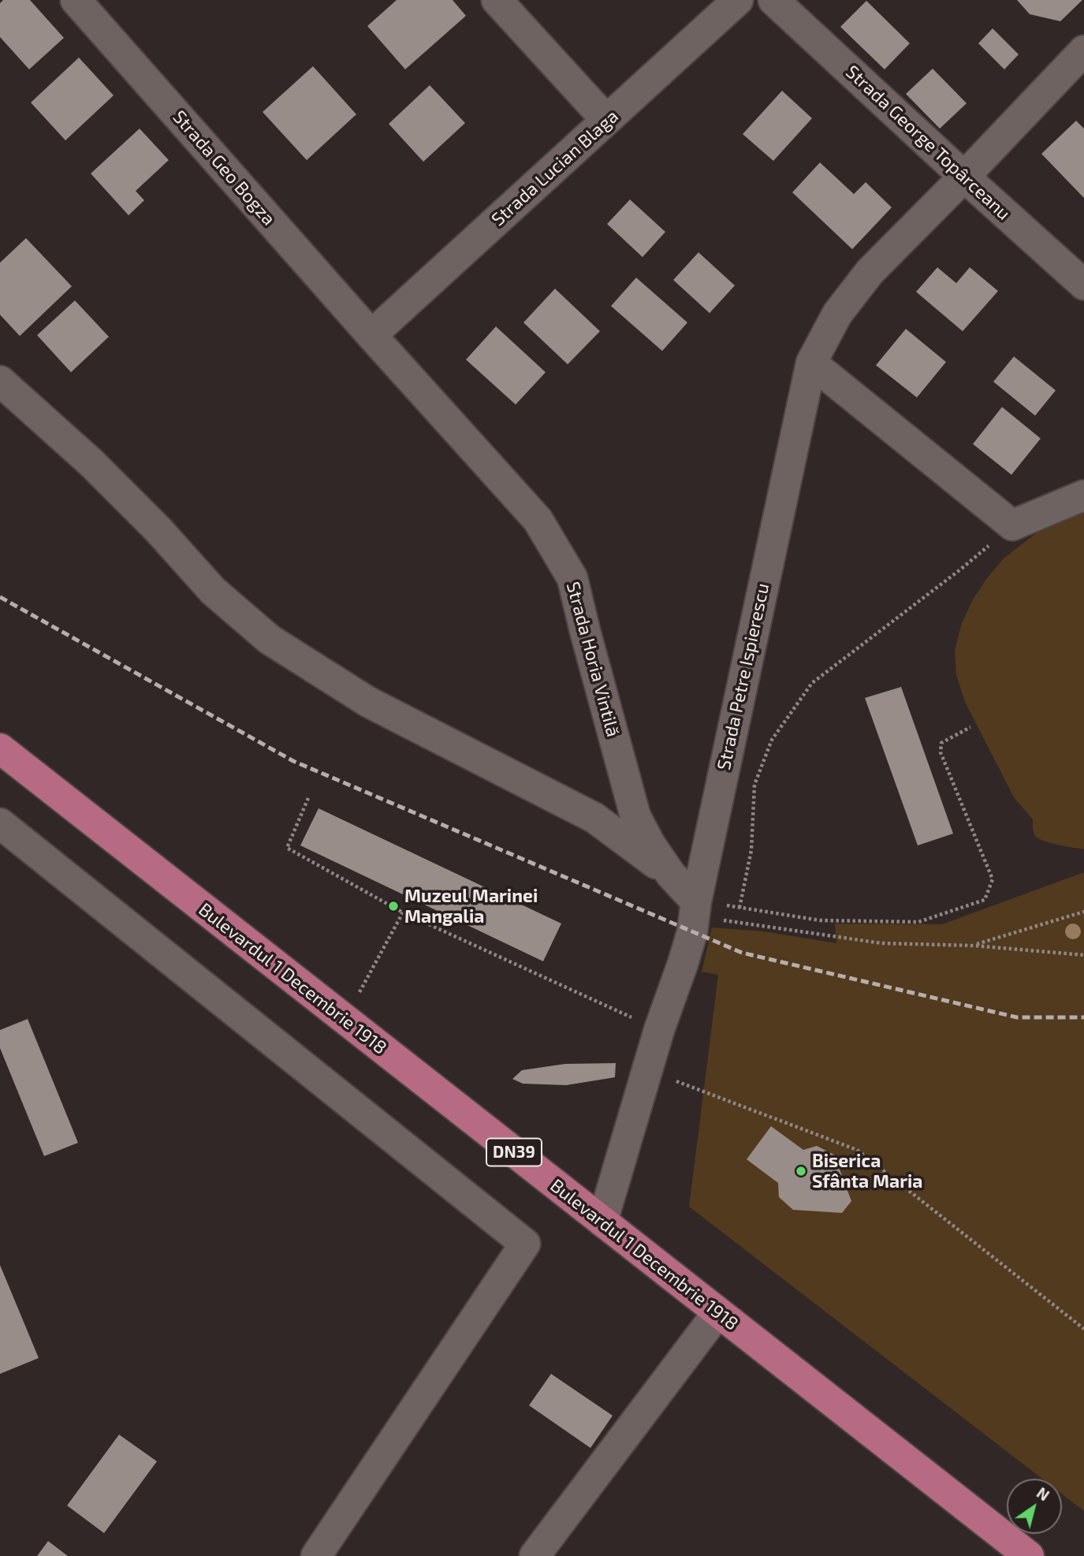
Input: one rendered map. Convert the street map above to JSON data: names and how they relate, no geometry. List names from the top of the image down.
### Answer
{
  "streets": {
    "highway": ["Bulevardul 1 Decembrie 1918", "DN39"],
    "street": [
      "Strada George Topârceanu",
      "Strada Geo Bogza",
      "Strada Lucian Blaga",
      "Strada Horia Vintilă",
      "Strada Petre Ispierescu"
    ]
  },
  "crossings": [
    ["Strada George Topârceanu", "Strada Petre Ispierescu"],
    ["Strada Geo Bogza", "Strada Lucian Blaga"],
    ["Strada Geo Bogza", "Strada Horia Vintilă"],
    ["Strada Lucian Blaga", "Strada Horia Vintilă"],
    ["Strada Horia Vintilă", "Strada Petre Ispierescu"],
    ["Strada Petre Ispierescu", "Bulevardul 1 Decembrie 1918"]
  ],
  "places": ["Muzeul Marinei Mangalia", "Biserica Sfânta Maria"],
  "north": "top right"
}
